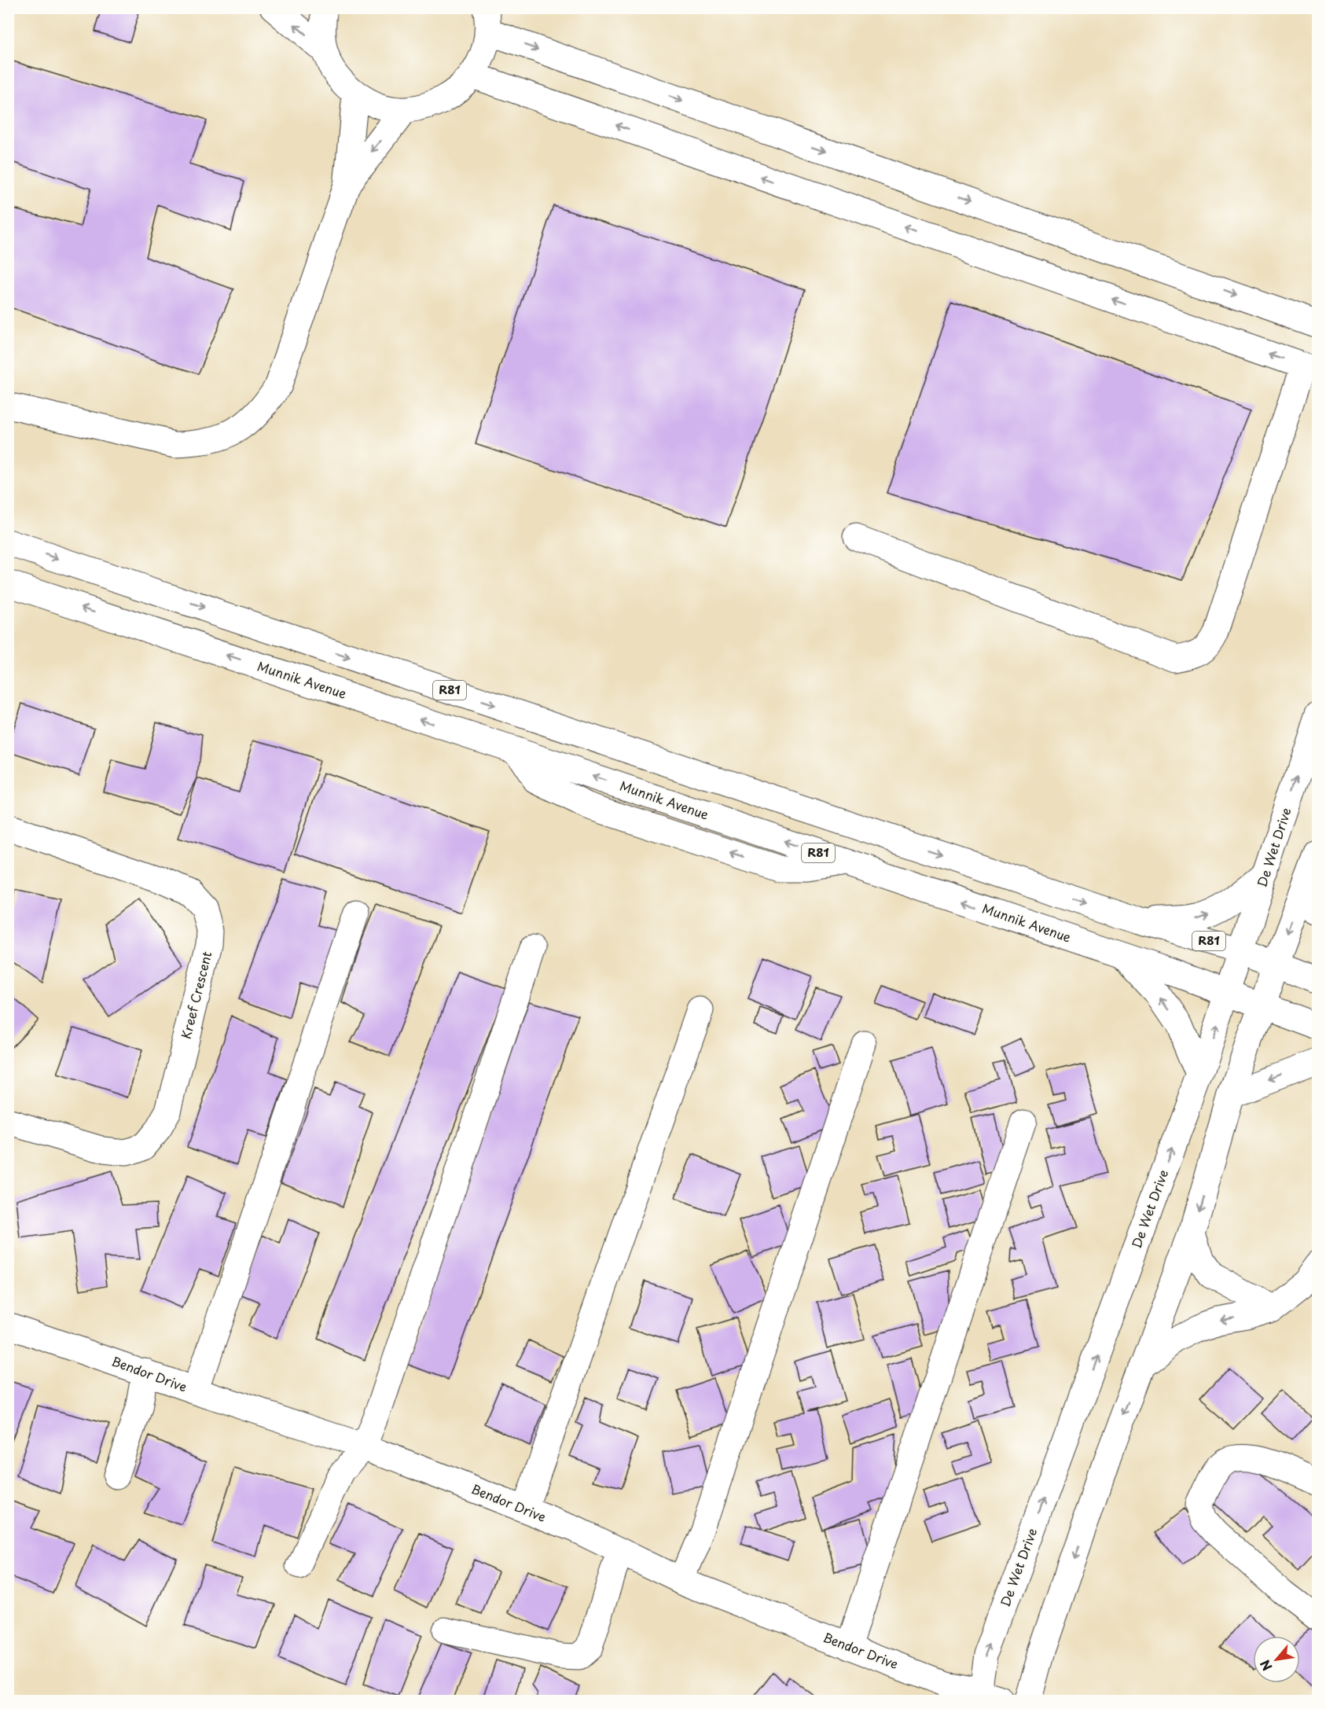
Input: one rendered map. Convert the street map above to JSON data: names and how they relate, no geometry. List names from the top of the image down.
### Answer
{
  "streets": {
    "street": [
      "Munnik Avenue",
      "R81",
      "De Wet Drive",
      "Kreef Crescent",
      "Bendor Drive"
    ]
  },
  "crossings": [
    ["Munnik Avenue", "De Wet Drive"],
    ["R81", "De Wet Drive"],
    ["De Wet Drive", "Bendor Drive"]
  ],
  "north": "bottom left"
}
